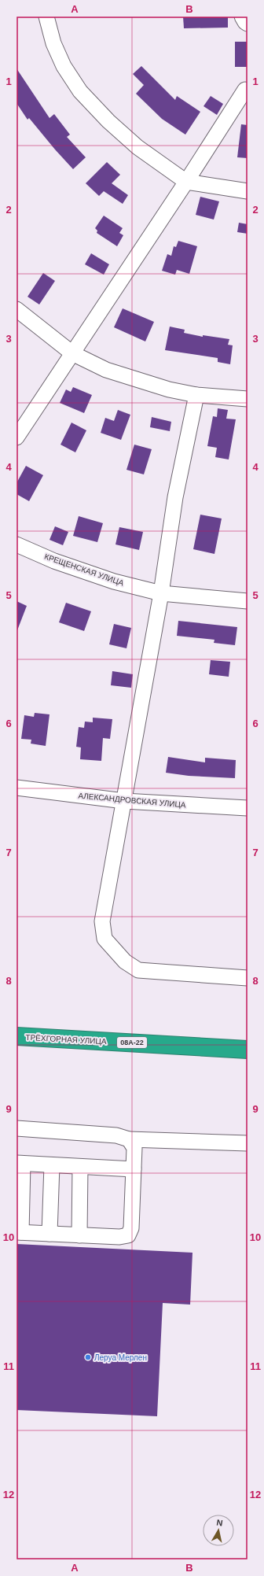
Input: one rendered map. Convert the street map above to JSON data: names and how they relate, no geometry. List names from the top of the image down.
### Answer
{
  "streets": {
    "highway": ["ТРЁХГОРНАЯ УЛИЦА", "08А-22"],
    "street": ["КРЕЩЕНСКАЯ УЛИЦА", "АЛЕКСАНДРОВСКАЯ УЛИЦА"]
  },
  "places": ["Леруа Мерлен"],
  "north": "top",
  "grid": {
    "columns": ["A", "B"],
    "rows": [
      "1",
      "2",
      "3",
      "4",
      "5",
      "6",
      "7",
      "8",
      "9",
      "10",
      "11",
      "12"
    ]
  }
}
